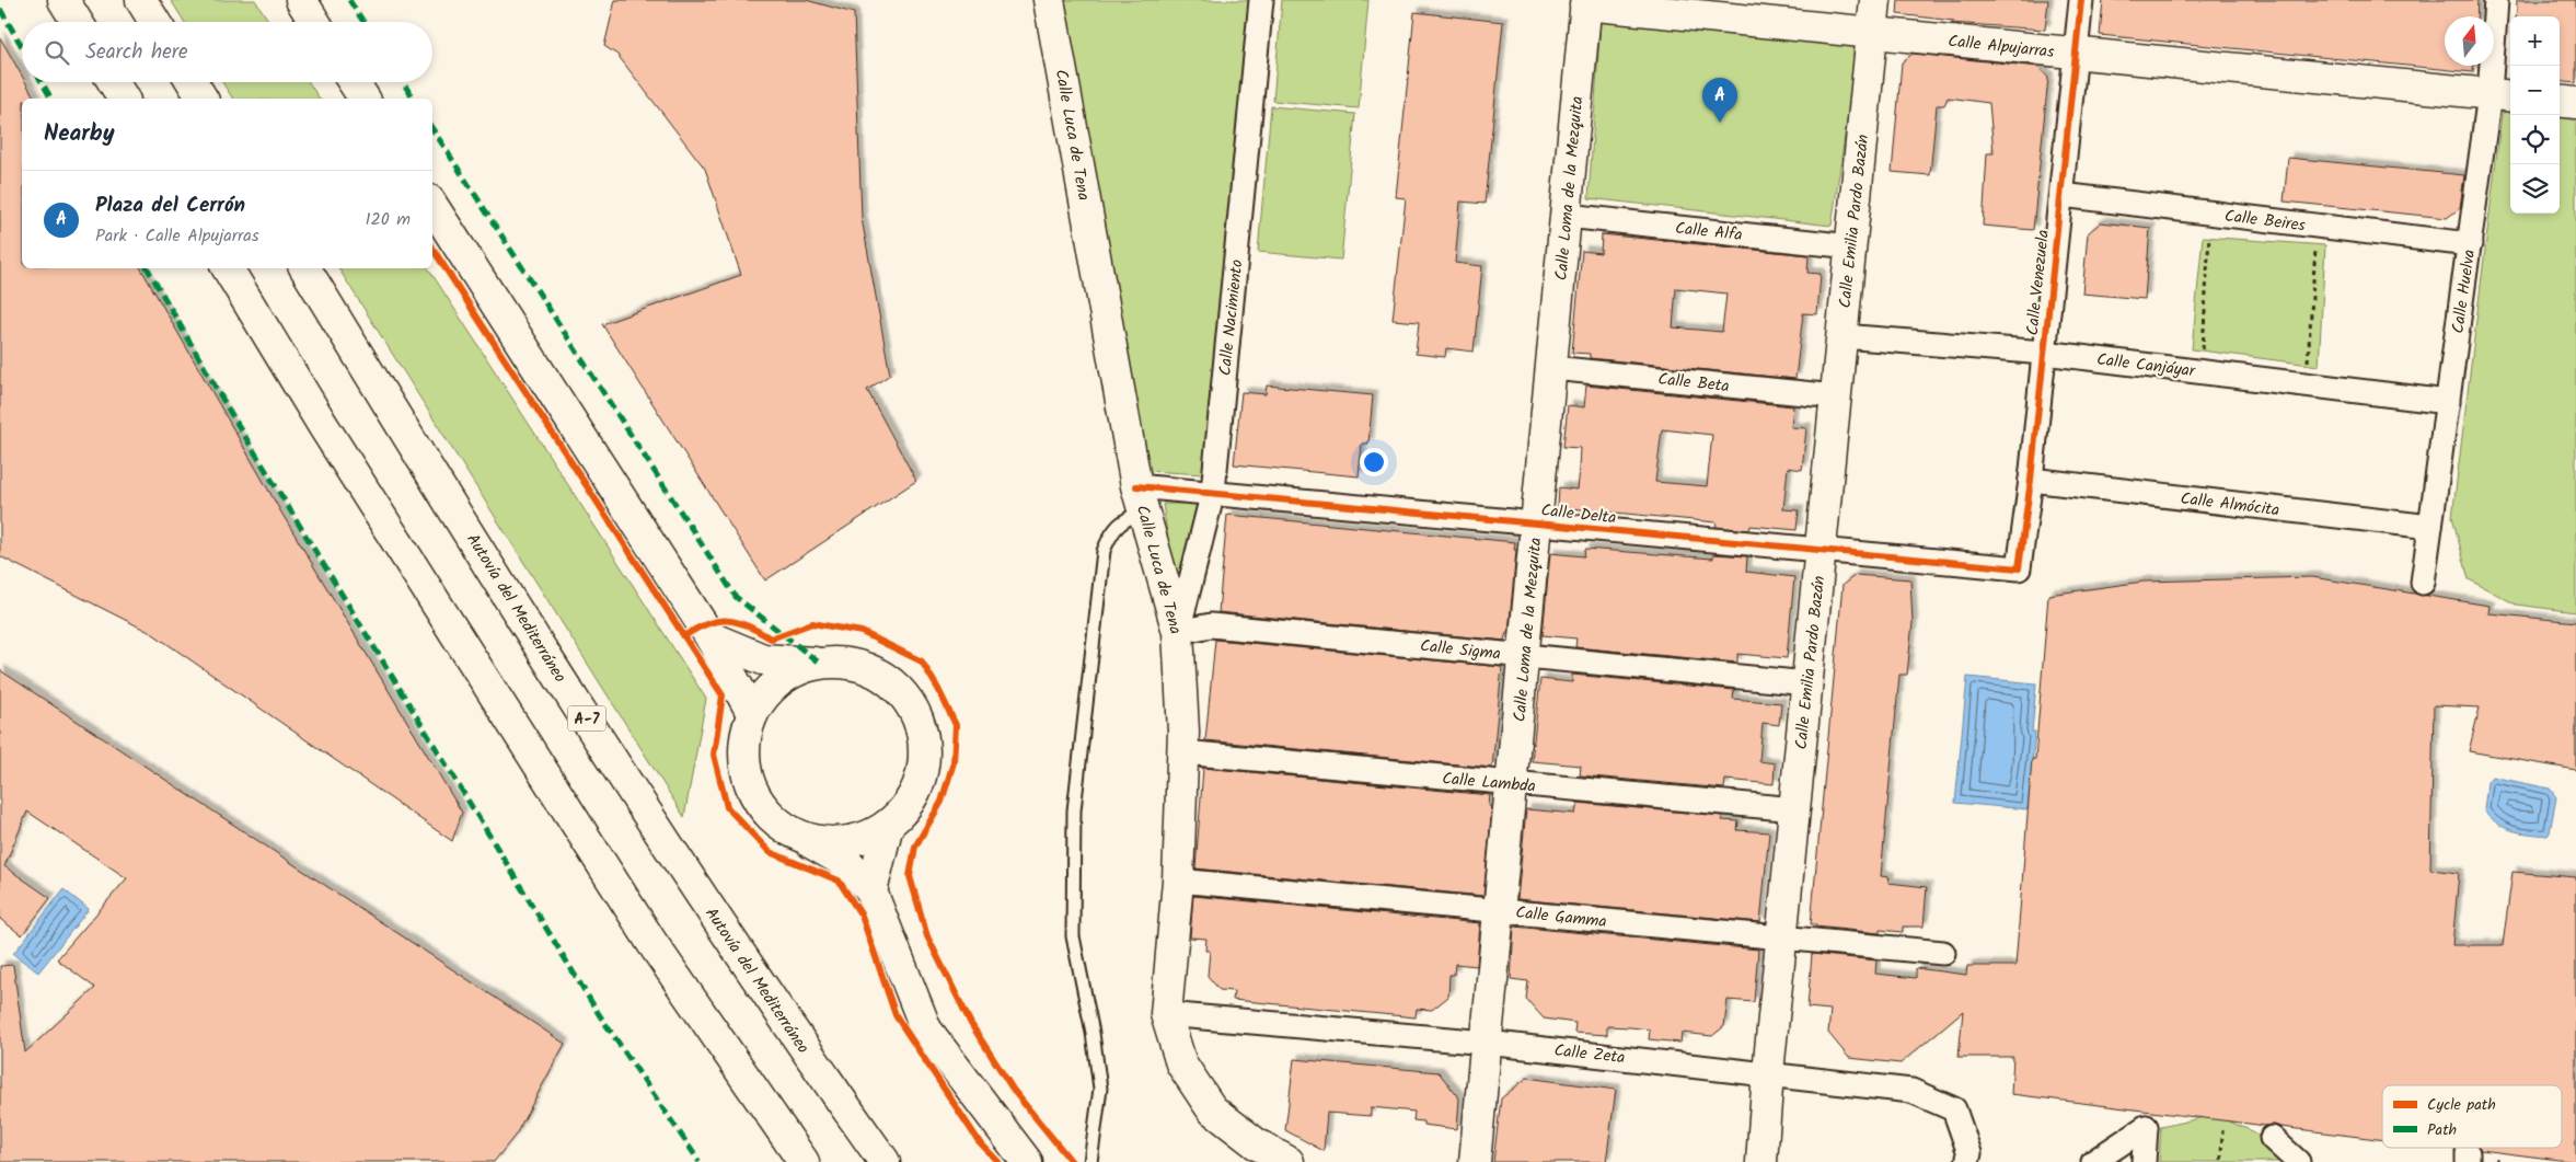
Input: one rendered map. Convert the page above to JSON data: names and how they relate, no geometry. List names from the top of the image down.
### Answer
{
  "streets": {
    "main road": [
      "Calle Alpujarras",
      "Calle Luca de Tena",
      "Calle Loma de la Mezquita",
      "Calle Emilia Pardo Bazán",
      "Autovía del Mediterráneo",
      "A-7"
    ],
    "street": [
      "Calle Beires",
      "Calle Alfa",
      "Calle Venezuela",
      "Calle Huelva",
      "Calle Nacimiento",
      "Calle Canjáyar",
      "Calle Beta",
      "Calle Almócita",
      "Calle Delta",
      "Calle Sigma",
      "Calle Lambda",
      "Calle Gamma",
      "Calle Zeta"
    ]
  },
  "crossings": [
    ["Calle Alpujarras", "Calle Loma de la Mezquita"],
    ["Calle Alpujarras", "Calle Emilia Pardo Bazán"],
    ["Calle Alpujarras", "Calle Venezuela"],
    ["Calle Alpujarras", "Calle Huelva"],
    ["Calle Luca de Tena", "Calle Nacimiento"],
    ["Calle Luca de Tena", "Calle Delta"],
    ["Calle Luca de Tena", "Calle Sigma"],
    ["Calle Luca de Tena", "Calle Lambda"],
    ["Calle Luca de Tena", "Calle Gamma"],
    ["Calle Luca de Tena", "Calle Zeta"],
    ["Calle Loma de la Mezquita", "Calle Alfa"],
    ["Calle Loma de la Mezquita", "Calle Beta"],
    ["Calle Loma de la Mezquita", "Calle Delta"],
    ["Calle Loma de la Mezquita", "Calle Sigma"],
    ["Calle Loma de la Mezquita", "Calle Lambda"],
    ["Calle Loma de la Mezquita", "Calle Gamma"],
    ["Calle Loma de la Mezquita", "Calle Zeta"],
    ["Calle Beires", "Calle Venezuela"],
    ["Calle Beires", "Calle Huelva"],
    ["Calle Emilia Pardo Bazán", "Calle Alfa"],
    ["Calle Emilia Pardo Bazán", "Calle Canjáyar"],
    ["Calle Emilia Pardo Bazán", "Calle Beta"],
    ["Calle Emilia Pardo Bazán", "Calle Delta"],
    ["Calle Emilia Pardo Bazán", "Calle Sigma"],
    ["Calle Emilia Pardo Bazán", "Calle Lambda"],
    ["Calle Emilia Pardo Bazán", "Calle Gamma"],
    ["Calle Emilia Pardo Bazán", "Calle Zeta"],
    ["Calle Venezuela", "Calle Canjáyar"],
    ["Calle Venezuela", "Calle Almócita"],
    ["Calle Venezuela", "Calle Delta"],
    ["Calle Huelva", "Calle Canjáyar"],
    ["Calle Huelva", "Calle Almócita"],
    ["Calle Nacimiento", "Calle Delta"],
    ["Calle Nacimiento", "Calle Sigma"]
  ],
  "legend": ["Cycle path", "Path"],
  "north": "top",
  "page": {
    "map_buttons": ["+", "−"],
    "search": "Search here",
    "pins": "A",
    "heading": "Nearby",
    "list": [
      {
        "mark": "A",
        "name": "Plaza del Cerrón",
        "note": "Park · Calle Alpujarras",
        "value": "120 m"
      }
    ]
  }
}
